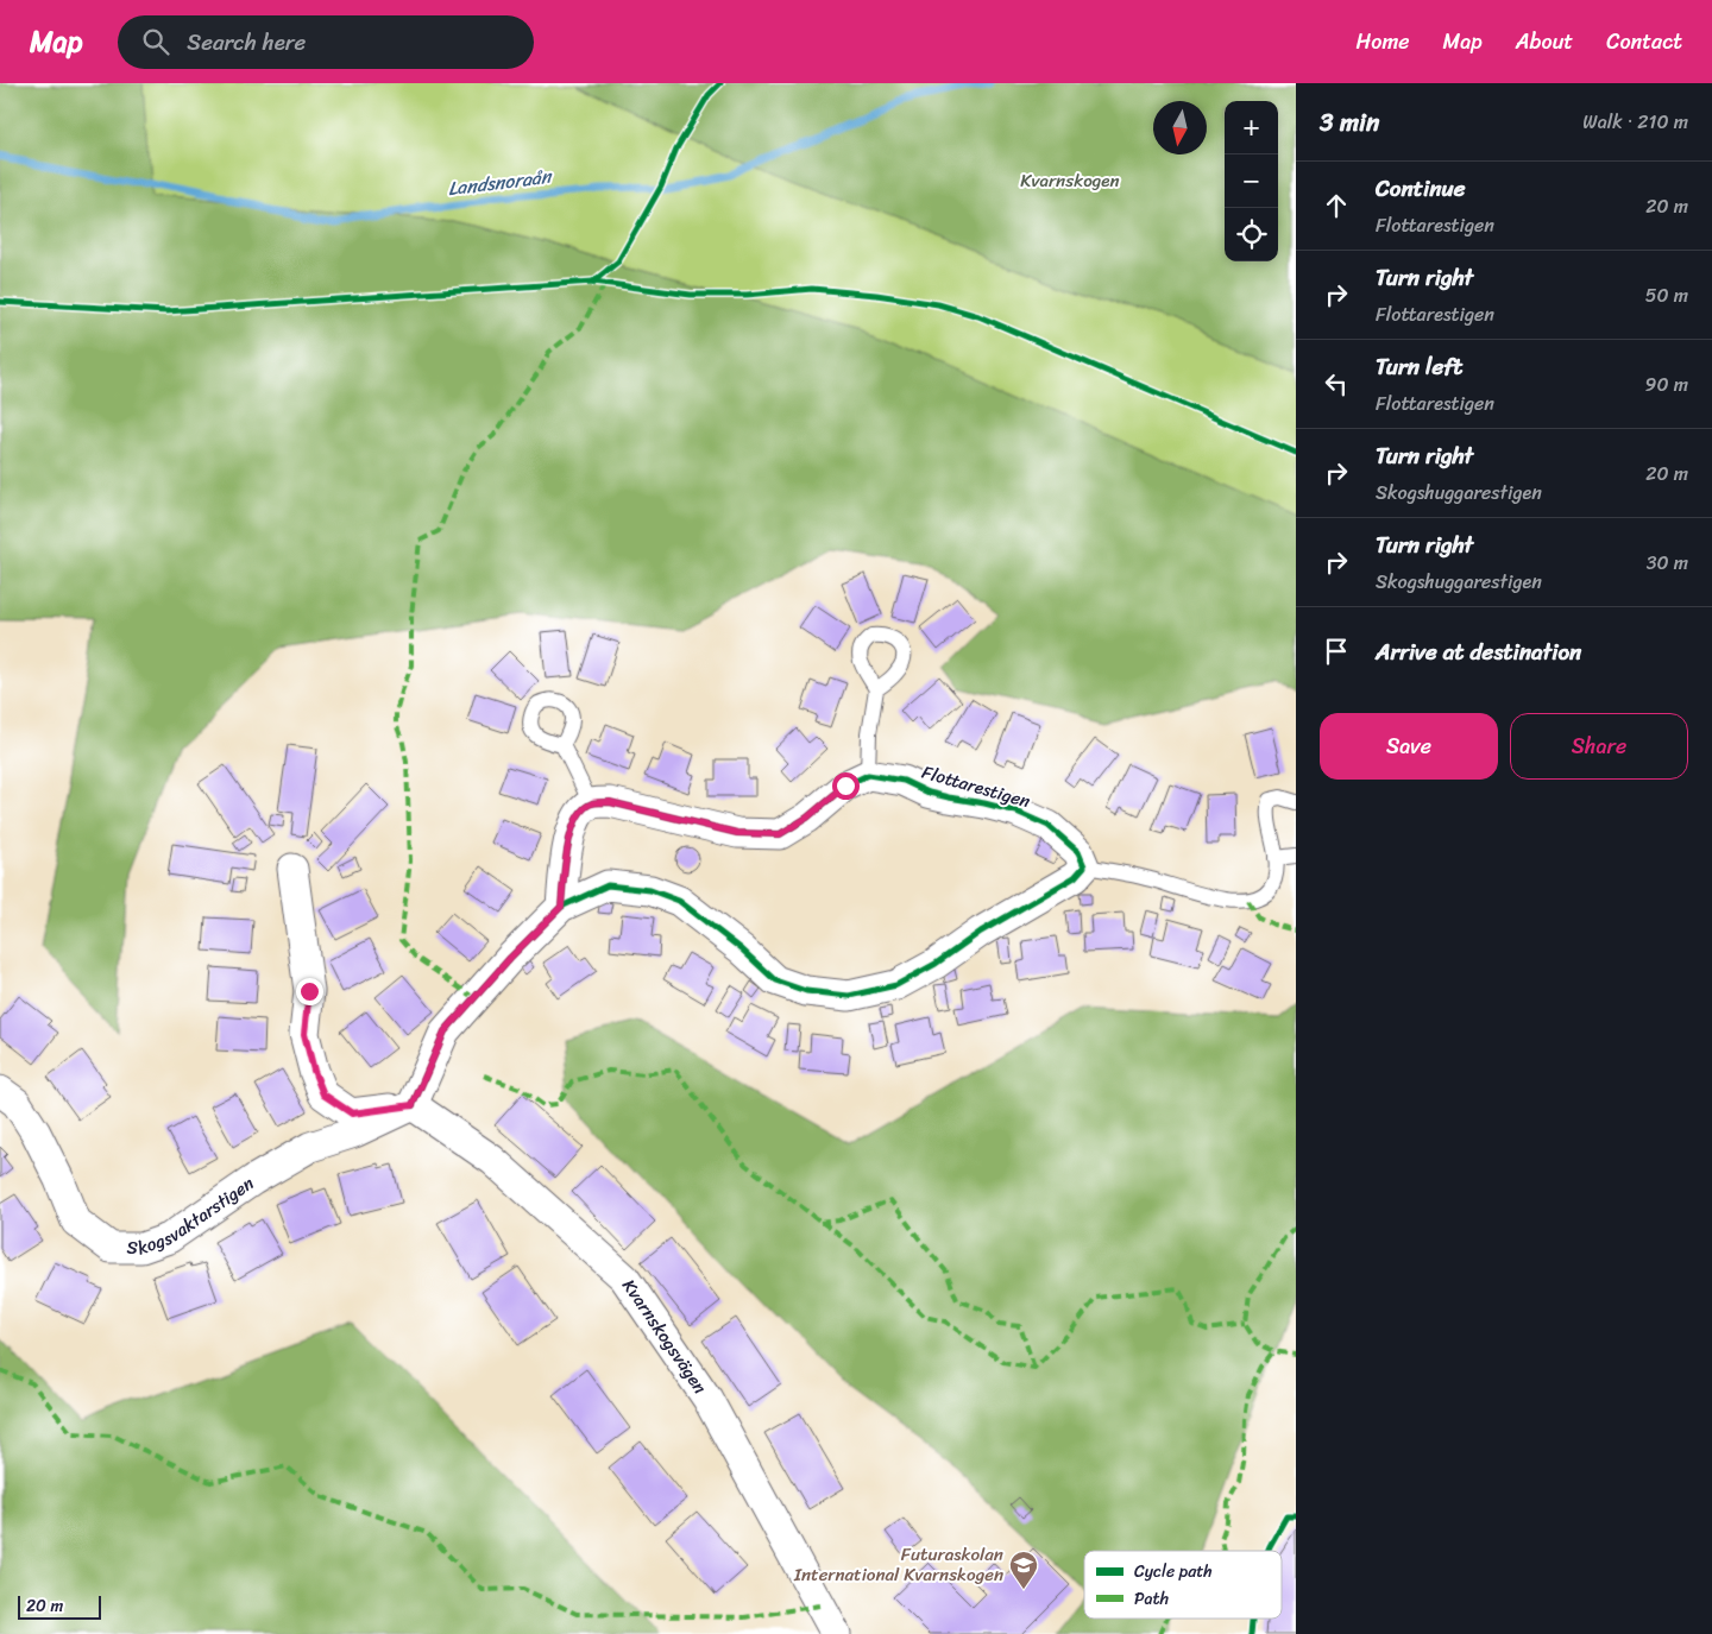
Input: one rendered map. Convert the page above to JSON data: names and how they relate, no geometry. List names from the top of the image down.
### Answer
{
  "streets": {
    "street": ["Flottarestigen", "Skogsvaktarstigen", "Kvarnskogsvägen"]
  },
  "crossings": [
    ["Skogsvaktarstigen", "Kvarnskogsvägen"]
  ],
  "water": ["Landsnoraån"],
  "parks": ["Kvarnskogen"],
  "places": {
    "school or university": ["Futuraskolan International Kvarnskogen"]
  },
  "legend": ["Cycle path", "Path"],
  "scale_bar": "20 m",
  "north": "bottom",
  "page": {
    "header": "Map",
    "search": "Search here",
    "nav": [
      "Home",
      "Map",
      "About",
      "Contact"
    ],
    "heading": ["3 min", "Walk · 210 m"],
    "map_buttons": ["+", "−"],
    "list": [
      ["Continue", "Flottarestigen", "20 m"],
      ["Turn right", "Flottarestigen", "50 m"],
      ["Turn left", "Flottarestigen", "90 m"],
      ["Turn right", "Skogshuggarestigen", "20 m"],
      ["Turn right", "Skogshuggarestigen", "30 m"],
      "Arrive at destination"
    ],
    "buttons": ["Save", "Share"],
    "scale": "20 m"
  }
}
